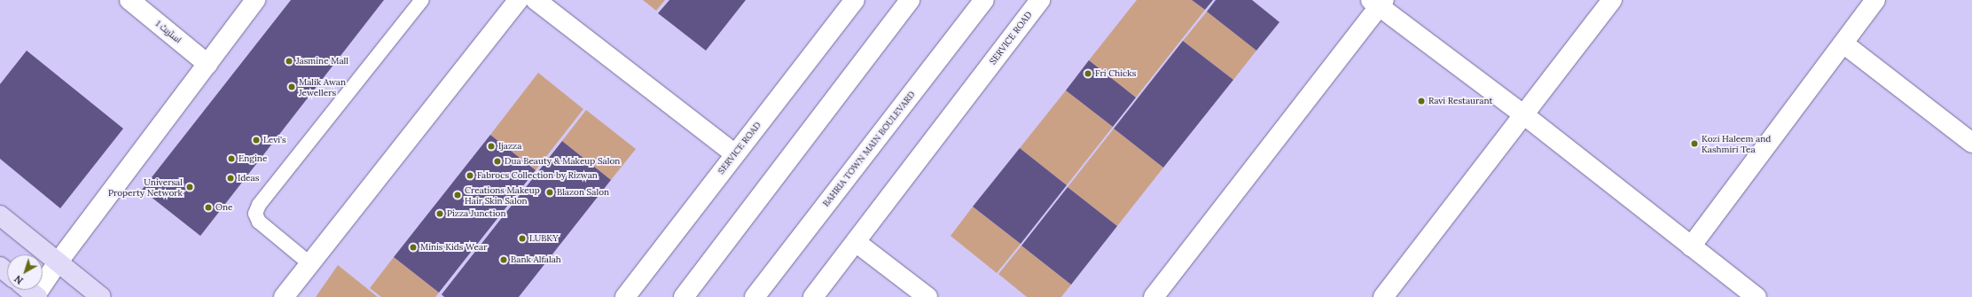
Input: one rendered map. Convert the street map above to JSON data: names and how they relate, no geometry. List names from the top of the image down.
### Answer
{
  "streets": {
    "street": ["اسٹریٹ 1", "SERVICE ROAD", "BAHRIA TOWN MAIN BOULEVARD"]
  },
  "places": [
    "Jasmine Mall",
    "Fri Chicks",
    "Malik Awan Jewellers",
    "Ravi Restaurant",
    "Levi's",
    "Kozi Haleem and Kashmiri Tea",
    "Ijazza",
    "Engine",
    "Dua Beauty & Makeup Salon",
    "Fabrocs Collection by Rizwan",
    "Ideas",
    "Universal Property Network",
    "Blazon Salon",
    "Creations Makeup Hair Skin Salon",
    "One",
    "Pizza Junction",
    "LUBKY",
    "Minis Kids Wear",
    "Bank Alfalah"
  ],
  "north": "bottom left"
}
